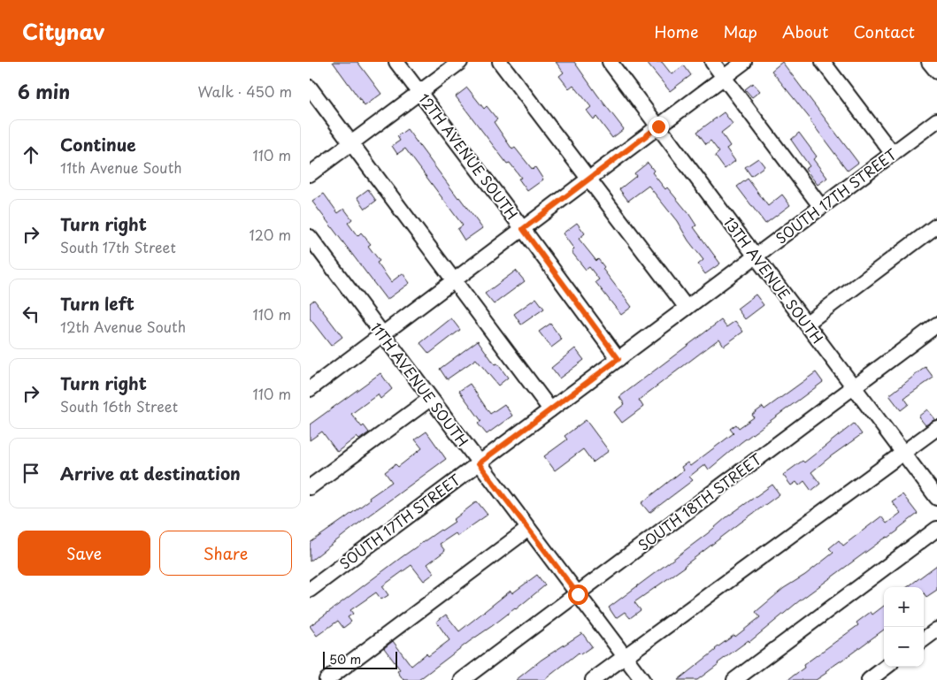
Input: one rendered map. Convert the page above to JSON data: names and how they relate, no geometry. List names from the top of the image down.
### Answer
{
  "streets": {
    "street": [
      "12TH AVENUE SOUTH",
      "SOUTH 17TH STREET",
      "13TH AVENUE SOUTH",
      "11TH AVENUE SOUTH",
      "SOUTH 18TH STREET"
    ]
  },
  "crossings": [
    ["12TH AVENUE SOUTH", "SOUTH 17TH STREET"],
    ["SOUTH 17TH STREET", "13TH AVENUE SOUTH"],
    ["SOUTH 17TH STREET", "11TH AVENUE SOUTH"],
    ["13TH AVENUE SOUTH", "SOUTH 18TH STREET"],
    ["11TH AVENUE SOUTH", "SOUTH 18TH STREET"]
  ],
  "scale_bar": "50 m",
  "page": {
    "header": "Citynav",
    "nav": [
      "Home",
      "Map",
      "About",
      "Contact"
    ],
    "heading": ["6 min", "Walk · 450 m"],
    "list": [
      ["Continue", "11th Avenue South", "110 m"],
      ["Turn right", "South 17th Street", "120 m"],
      ["Turn left", "12th Avenue South", "110 m"],
      ["Turn right", "South 16th Street", "110 m"],
      "Arrive at destination"
    ],
    "buttons": ["Save", "Share"],
    "map_buttons": ["+", "−"],
    "scale": "50 m"
  }
}
